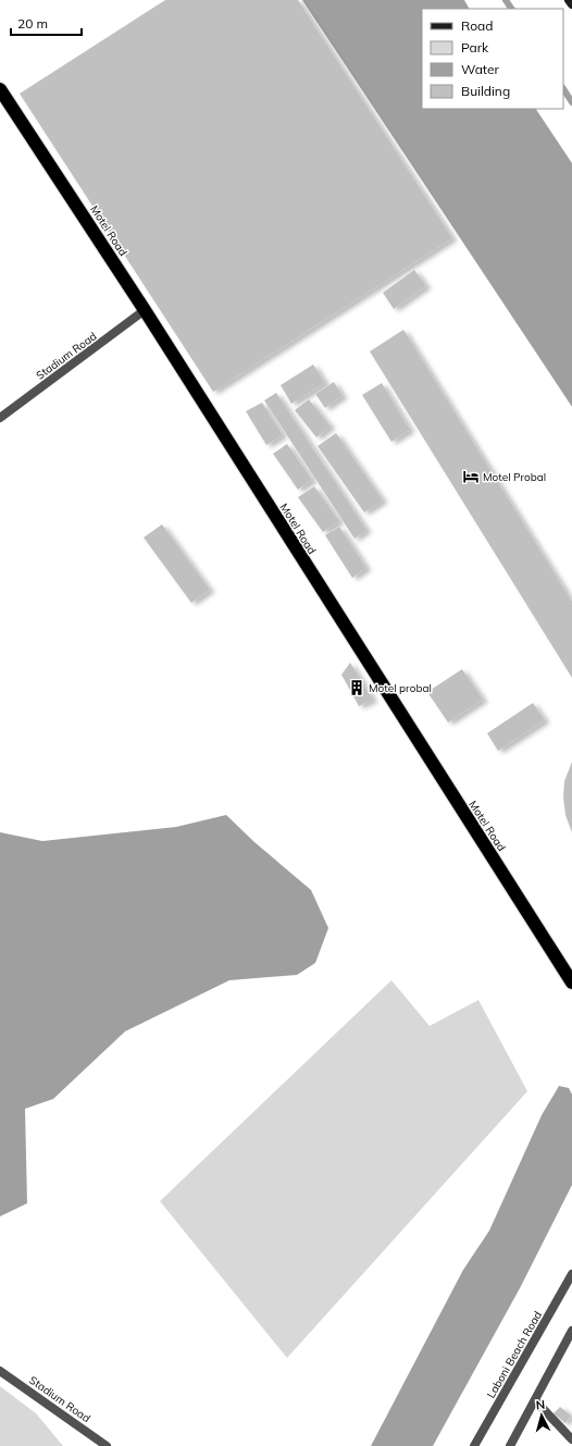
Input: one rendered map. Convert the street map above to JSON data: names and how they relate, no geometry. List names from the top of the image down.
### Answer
{
  "streets": {
    "highway": ["Motel Road"],
    "street": ["Stadium Road", "Laboni Beach Road"]
  },
  "crossings": [
    ["Motel Road", "Stadium Road"]
  ],
  "places": {
    "hotel": ["Motel Probal"],
    "building": ["Motel probal"]
  },
  "legend": [
    "Road",
    "Park",
    "Water",
    "Building"
  ],
  "scale_bar": "20 m",
  "north": "top"
}
